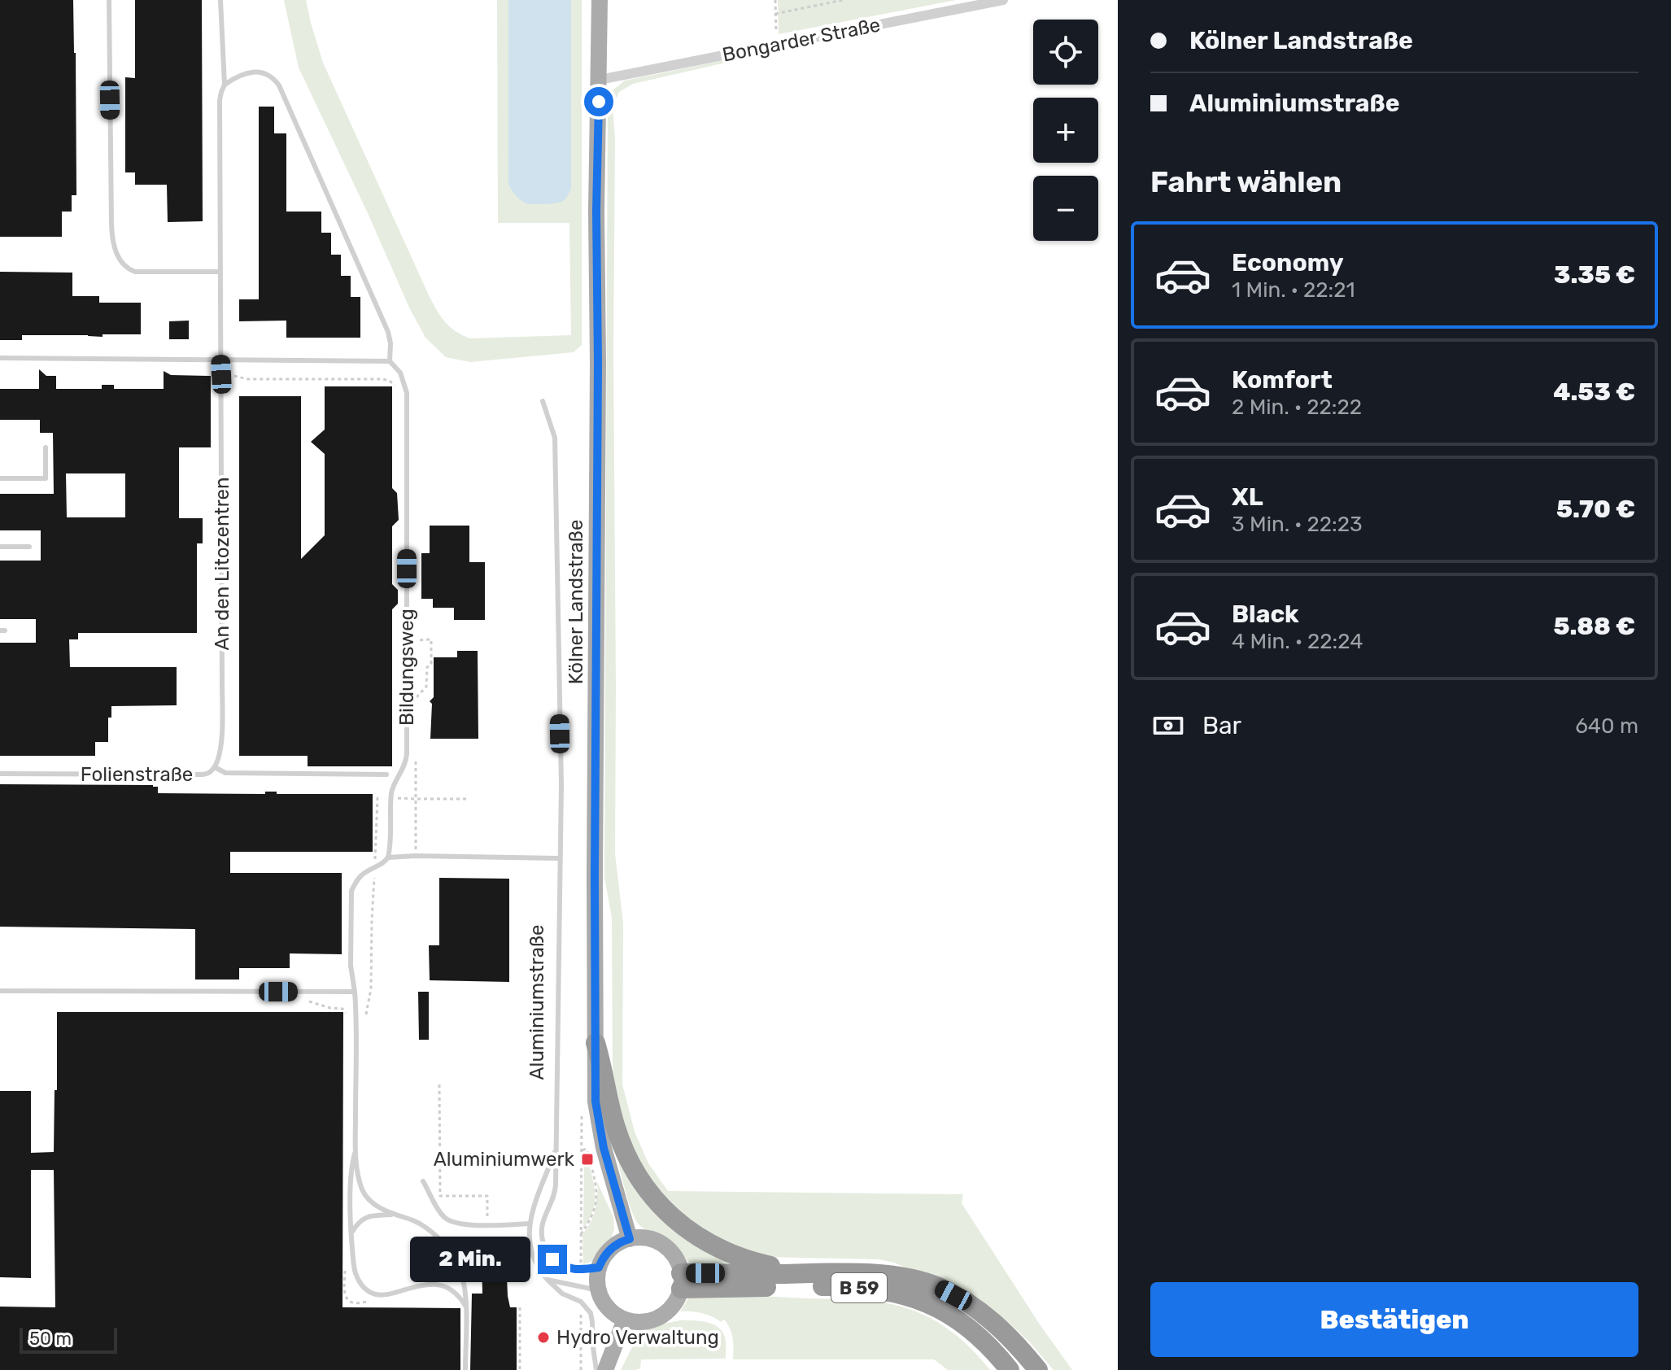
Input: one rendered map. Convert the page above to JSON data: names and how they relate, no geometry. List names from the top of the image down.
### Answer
{
  "streets": {
    "highway": ["B 59"],
    "main road": ["Kölner Landstraße"],
    "street": ["Bongarder Straße"],
    "lane": [
      "An den Litozentren",
      "Bildungsweg",
      "Folienstraße",
      "Aluminiumstraße"
    ]
  },
  "crossings": [
    ["Bongarder Straße", "Kölner Landstraße"],
    ["An den Litozentren", "Folienstraße"],
    ["Kölner Landstraße", "Aluminiumstraße"],
    ["Kölner Landstraße", "B 59"],
    ["Aluminiumstraße", "B 59"]
  ],
  "places": {
    "transit": ["Aluminiumwerk"],
    "other": ["Hydro Verwaltung"]
  },
  "scale_bar": "50 m",
  "page": {
    "banner": ["Kölner Landstraße", "Aluminiumstraße"],
    "map_buttons": ["+", "−"],
    "heading": "Fahrt wählen",
    "list": [
      {
        "name": "Economy",
        "note": "1 Min. · 22:21",
        "value": "3.35 €"
      },
      {
        "name": "Komfort",
        "note": "2 Min. · 22:22",
        "value": "4.53 €"
      },
      {
        "name": "XL",
        "note": "3 Min. · 22:23",
        "value": "5.70 €"
      },
      {
        "name": "Black",
        "note": "4 Min. · 22:24",
        "value": "5.88 €"
      }
    ],
    "pay": ["Bar", "640 m"],
    "bubble": "2 Min.",
    "buttons": "Bestätigen",
    "scale": "50 m"
  }
}
